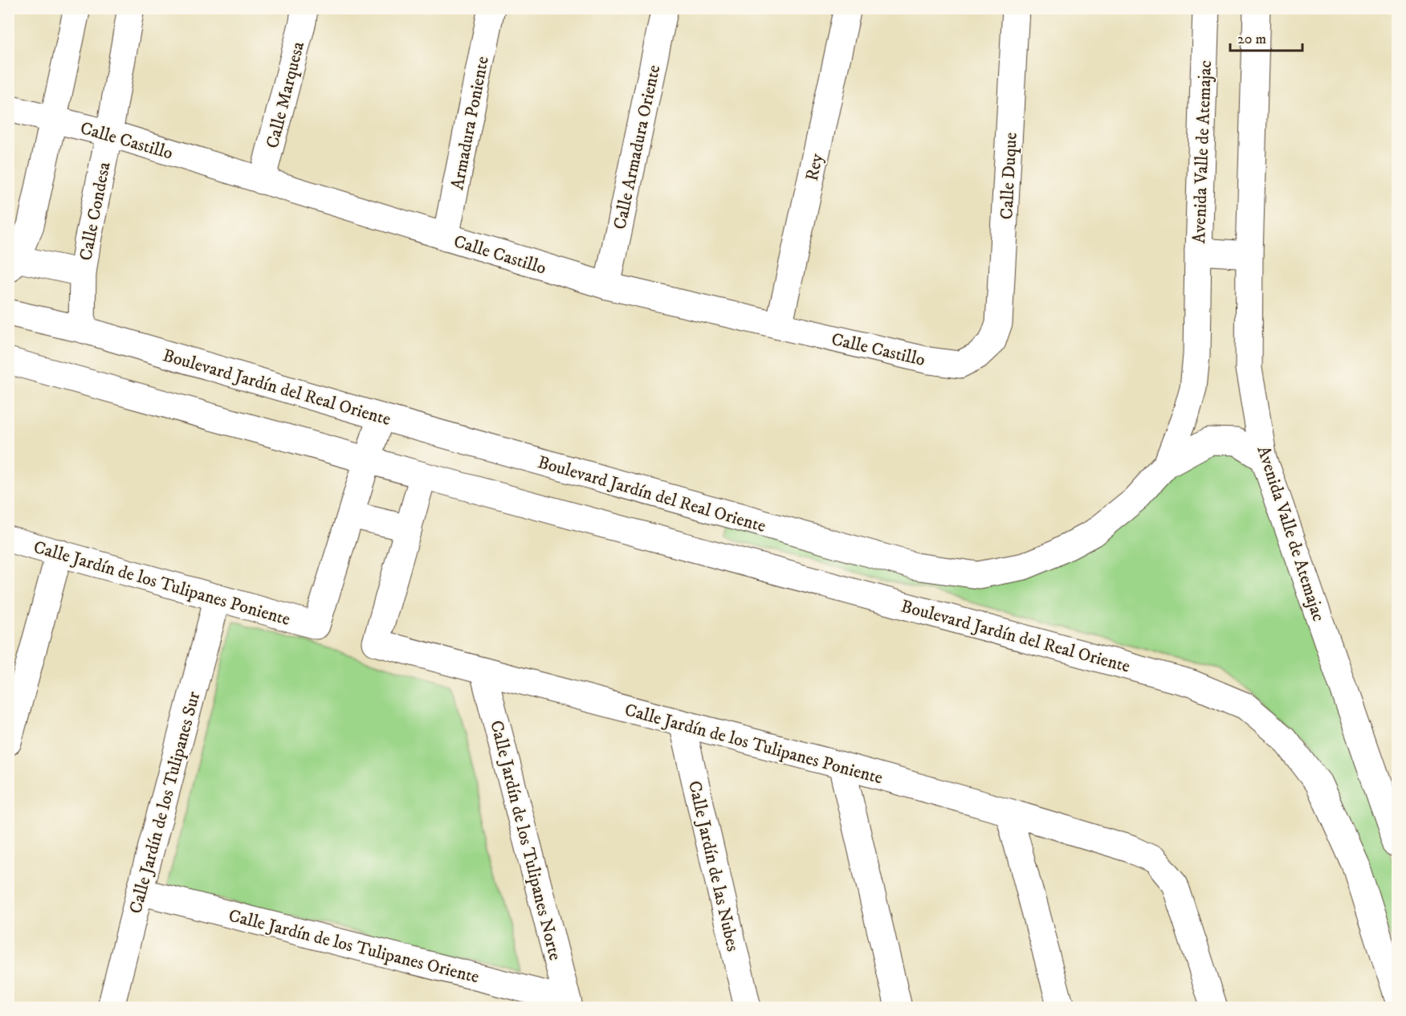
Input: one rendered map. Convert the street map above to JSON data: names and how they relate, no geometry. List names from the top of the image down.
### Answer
{
  "streets": {
    "street": [
      "Calle Marquesa",
      "Armadura Poniente",
      "Calle Castillo",
      "Calle Armadura Oriente",
      "Avenida Valle de Atemajac",
      "Rey",
      "Calle Duque",
      "Calle Condesa",
      "Boulevard Jardín del Real Oriente",
      "Calle Jardín de los Tulipanes Poniente",
      "Calle Jardín de los Tulipanes Sur",
      "Calle Jardín de los Tulipanes Norte",
      "Calle Jardín de las Nubes",
      "Calle Jardín de los Tulipanes Oriente"
    ]
  },
  "crossings": [
    ["Calle Marquesa", "Calle Castillo"],
    ["Armadura Poniente", "Calle Castillo"],
    ["Calle Castillo", "Calle Armadura Oriente"],
    ["Calle Castillo", "Rey"],
    ["Calle Castillo", "Calle Duque"],
    ["Calle Castillo", "Calle Condesa"],
    ["Avenida Valle de Atemajac", "Boulevard Jardín del Real Oriente"],
    ["Calle Condesa", "Boulevard Jardín del Real Oriente"],
    ["Calle Jardín de los Tulipanes Poniente", "Calle Jardín de los Tulipanes Sur"],
    ["Calle Jardín de los Tulipanes Poniente", "Calle Jardín de los Tulipanes Norte"],
    ["Calle Jardín de los Tulipanes Poniente", "Calle Jardín de las Nubes"],
    ["Calle Jardín de los Tulipanes Sur", "Calle Jardín de los Tulipanes Oriente"],
    ["Calle Jardín de los Tulipanes Norte", "Calle Jardín de los Tulipanes Oriente"]
  ],
  "scale_bar": "20 m"
}
